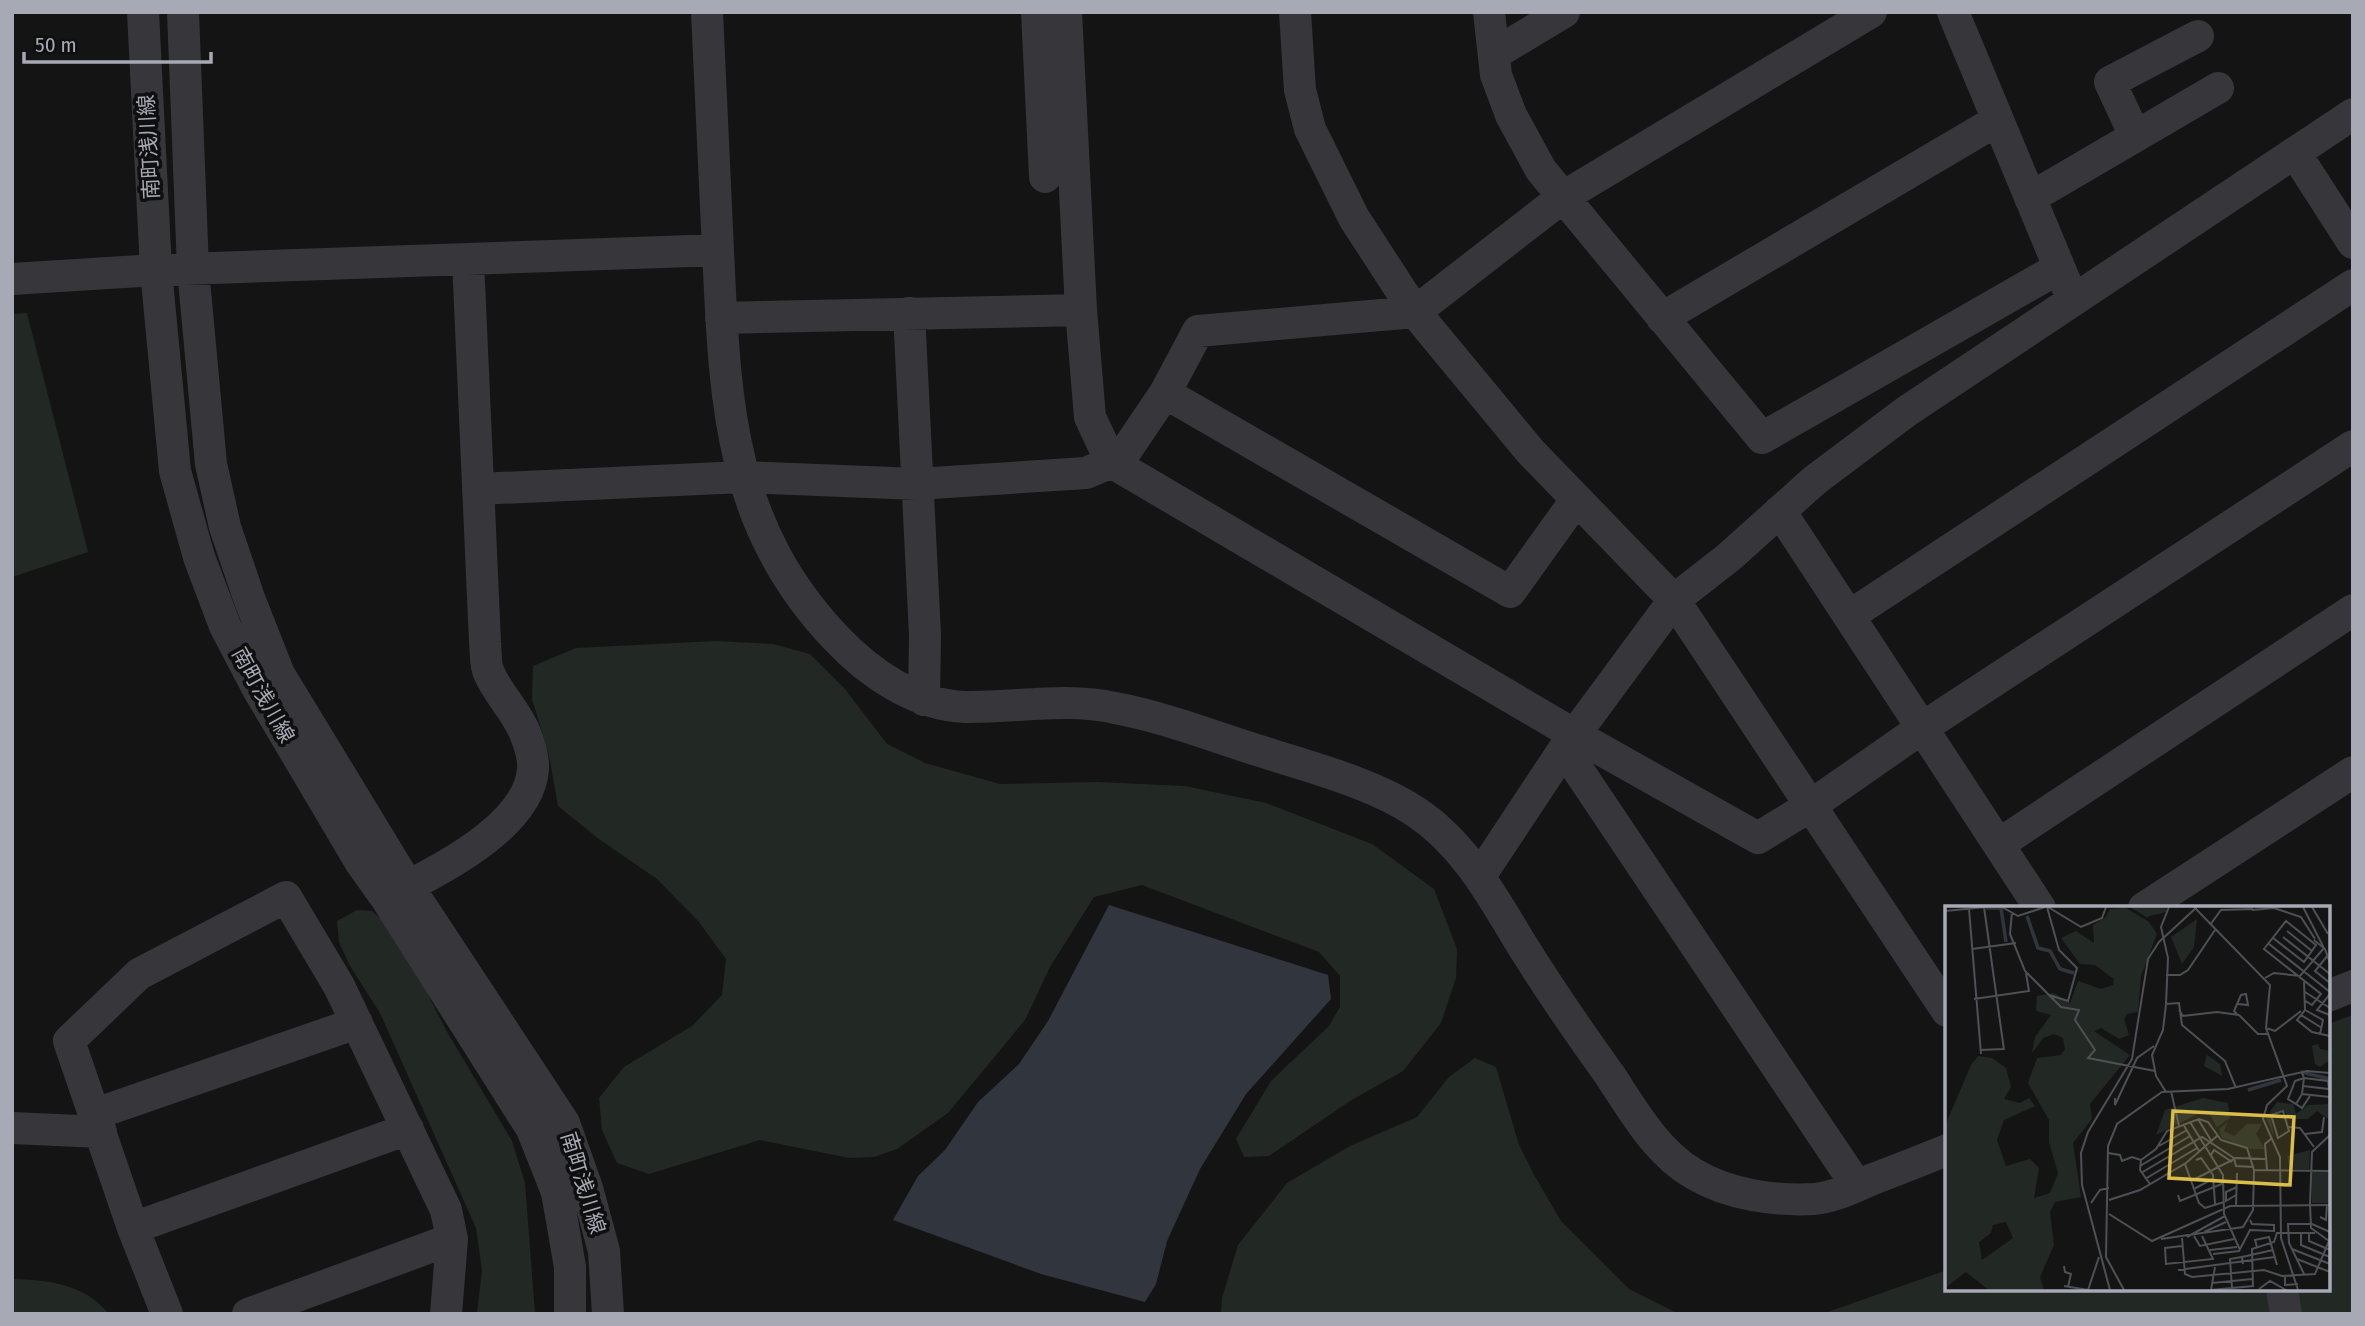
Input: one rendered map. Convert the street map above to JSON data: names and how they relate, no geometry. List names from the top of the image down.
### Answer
{
  "streets": {
    "street": ["南町浅川線"]
  },
  "scale_bar": "50 m"
}
